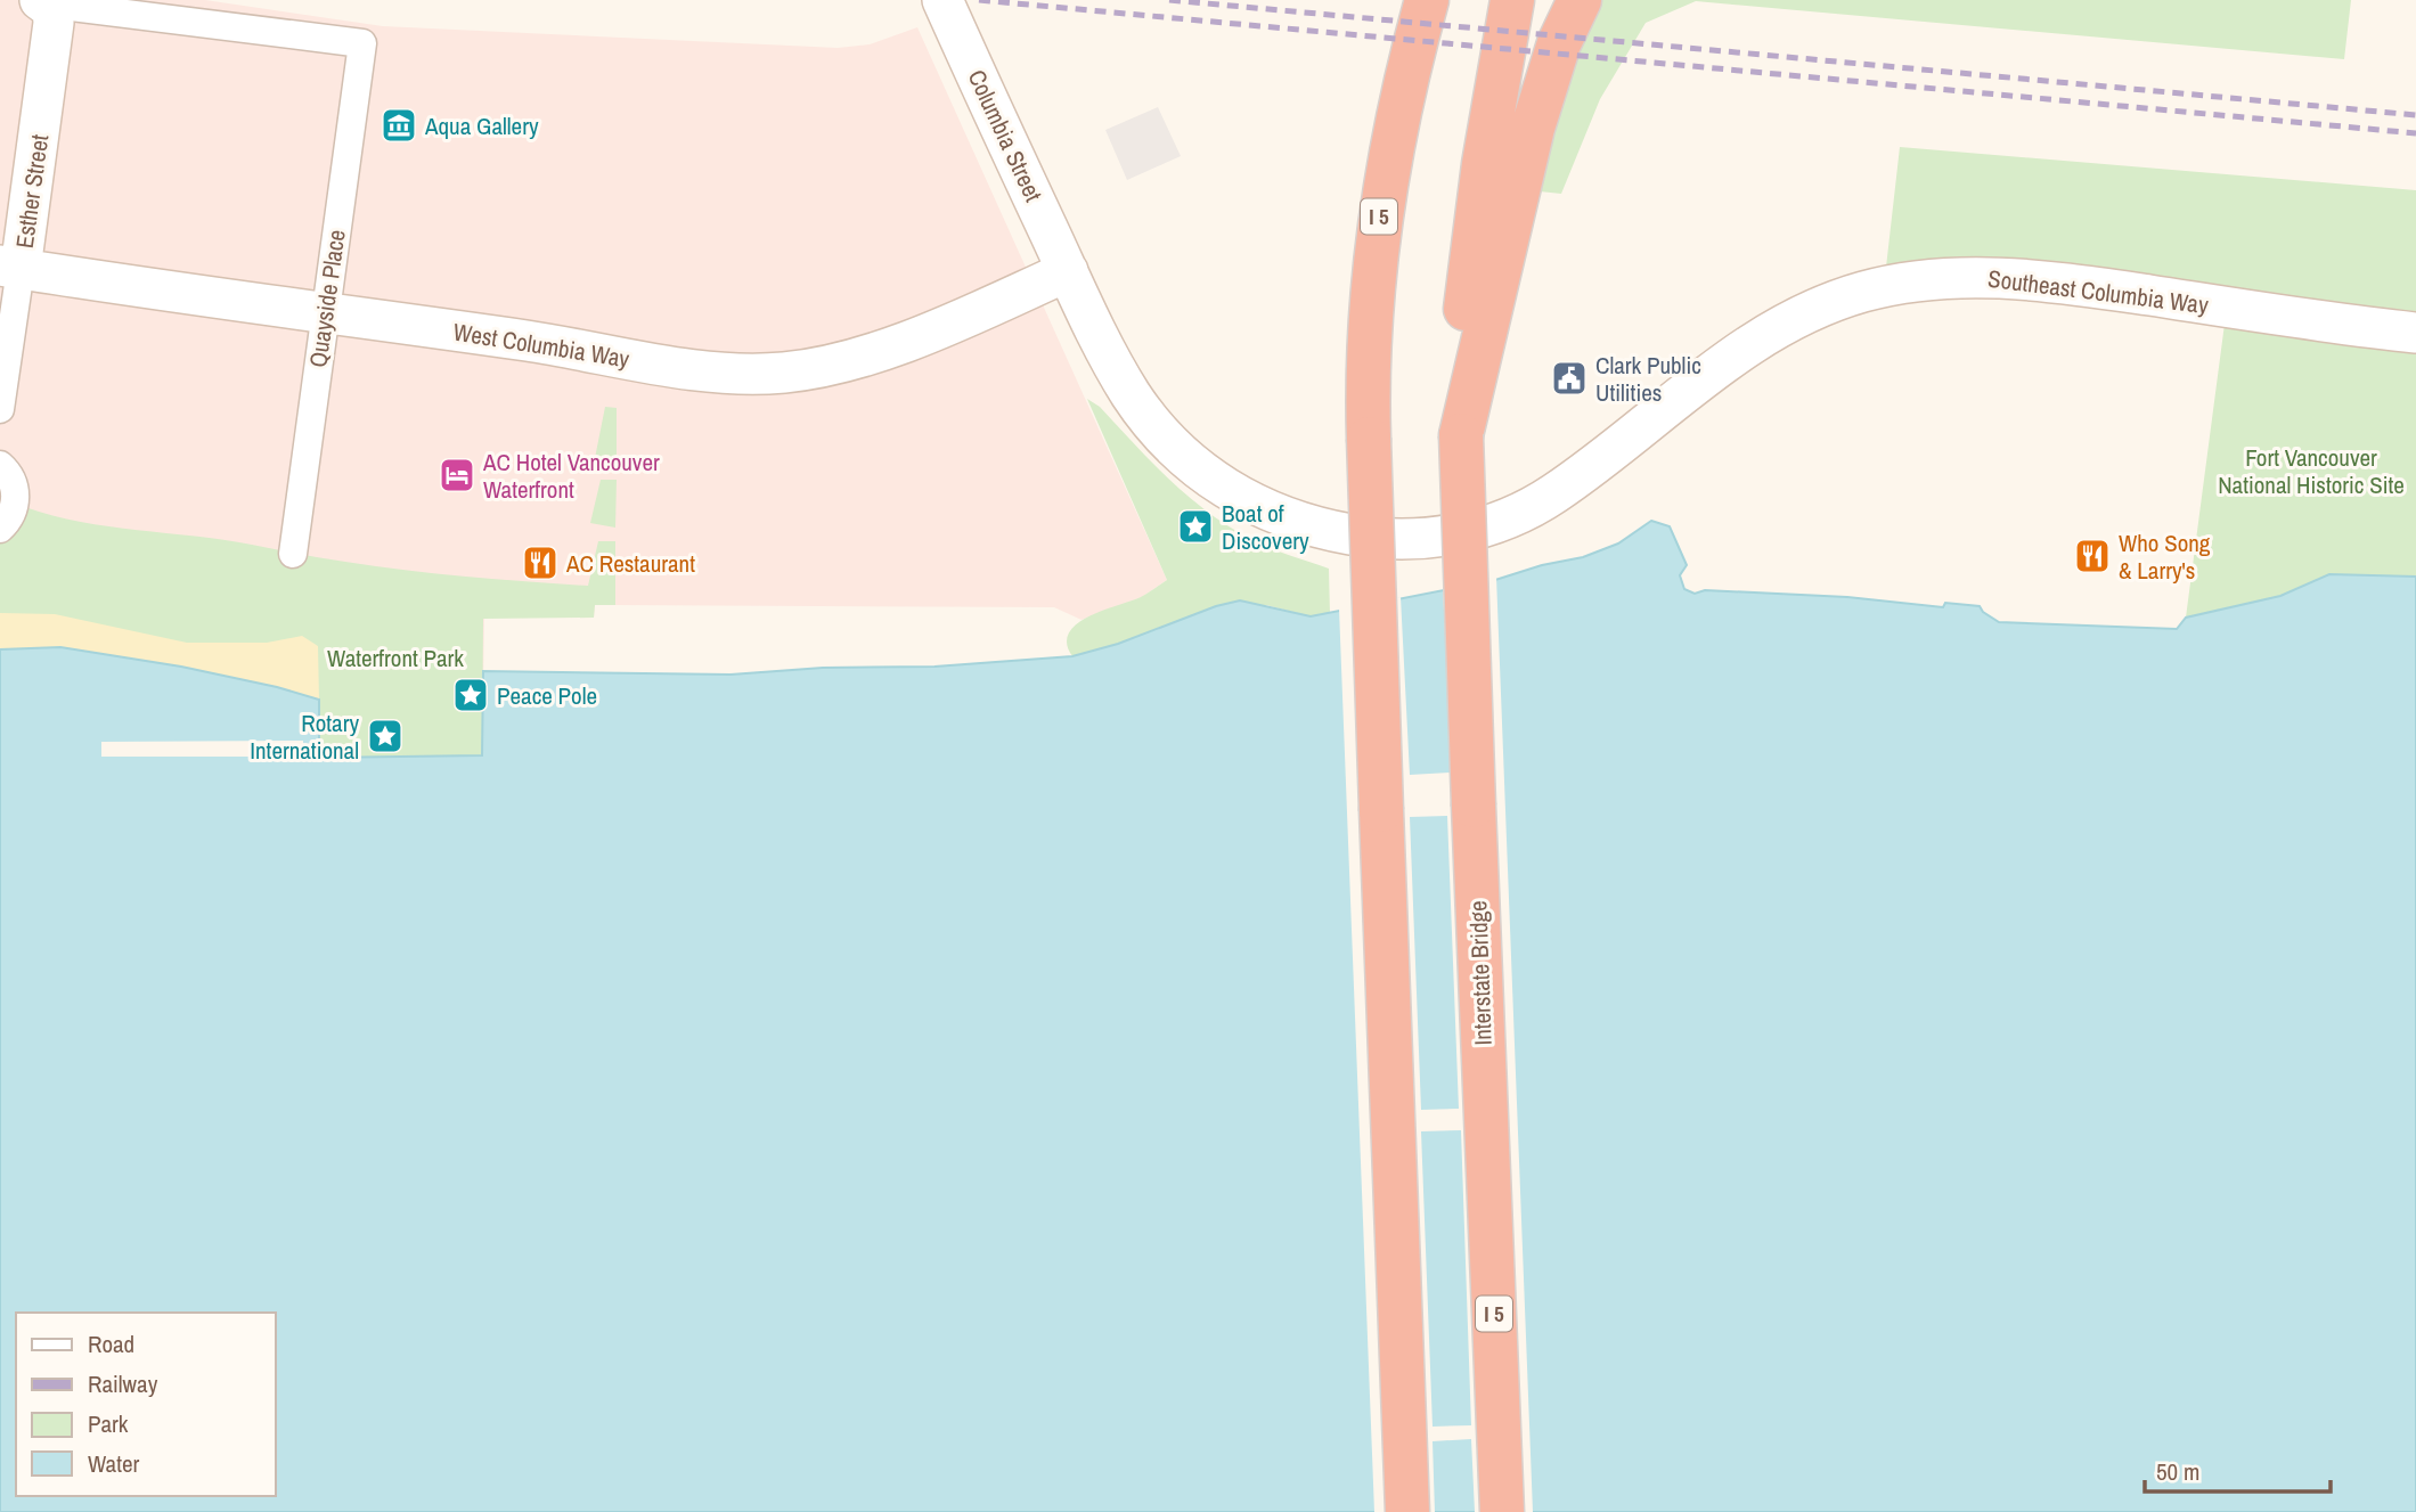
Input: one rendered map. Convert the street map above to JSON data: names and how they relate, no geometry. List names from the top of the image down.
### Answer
{
  "streets": {
    "highway": ["I 5", "Interstate Bridge"],
    "street": [
      "Columbia Street",
      "Esther Street",
      "Southeast Columbia Way",
      "Quayside Place",
      "West Columbia Way"
    ]
  },
  "crossings": [
    ["Columbia Street", "Southeast Columbia Way"],
    ["Columbia Street", "West Columbia Way"],
    ["Esther Street", "Quayside Place"],
    ["Esther Street", "West Columbia Way"],
    ["I 5", "Interstate Bridge"],
    ["Southeast Columbia Way", "West Columbia Way"],
    ["Quayside Place", "West Columbia Way"]
  ],
  "parks": ["Fort Vancouver National Historic Site", "Waterfront Park"],
  "places": {
    "museum": ["Aqua Gallery"],
    "public building": ["Clark Public Utilities"],
    "hotel": ["AC Hotel Vancouver Waterfront"],
    "place": ["Boat of Discovery", "Peace Pole", "Rotary International"],
    "restaurant": ["Who Song & Larry's", "AC Restaurant"]
  },
  "legend": [
    "Road",
    "Railway",
    "Park",
    "Water"
  ],
  "scale_bar": "50 m"
}
